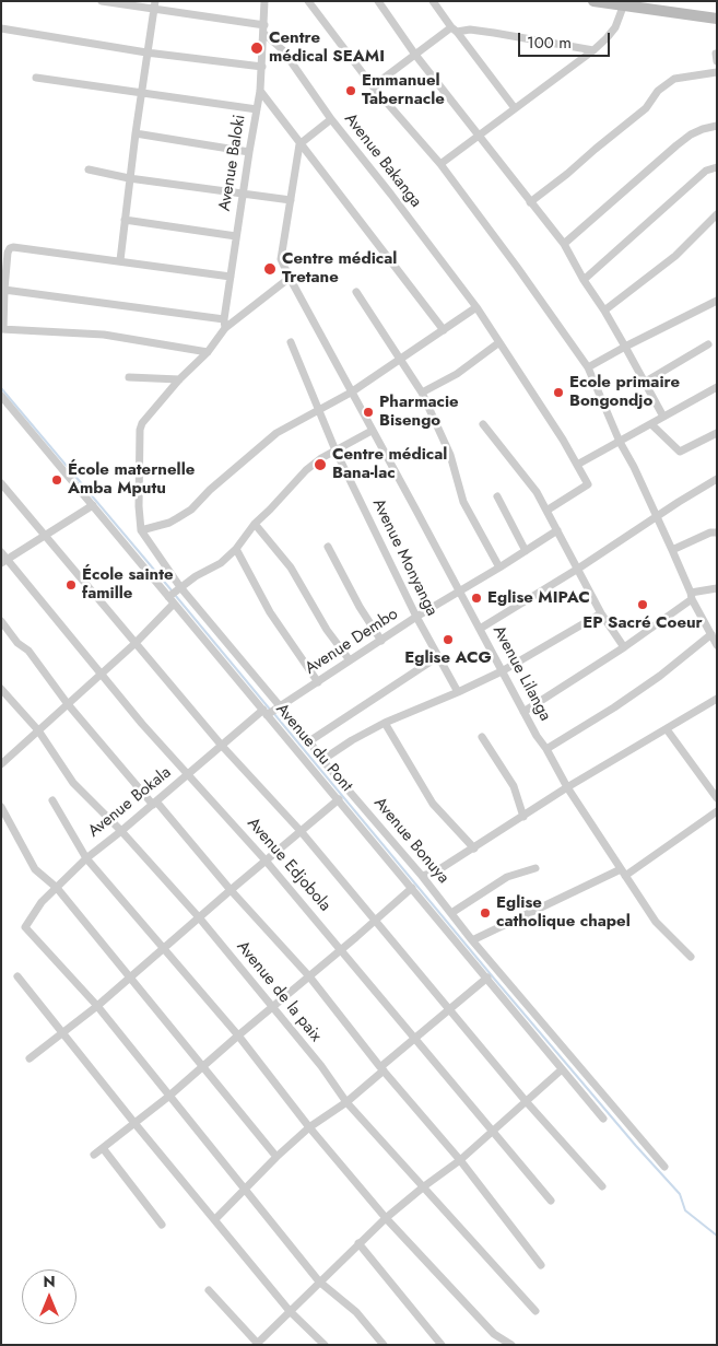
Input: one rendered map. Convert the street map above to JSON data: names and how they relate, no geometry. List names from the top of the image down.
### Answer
{
  "streets": {
    "street": [
      "Avenue Bakanga",
      "Avenue Baloki",
      "Avenue Monyanga",
      "Avenue Dembo",
      "Avenue Lilanga",
      "Avenue du Pont",
      "Avenue Bokala",
      "Avenue Bonuya",
      "Avenue Edjobola",
      "Avenue de la paix"
    ]
  },
  "crossings": [
    ["Avenue Bakanga", "Avenue Baloki"],
    ["Avenue Monyanga", "Avenue Dembo"],
    ["Avenue Dembo", "Avenue Lilanga"],
    ["Avenue Dembo", "Avenue du Pont"],
    ["Avenue Dembo", "Avenue Bokala"],
    ["Avenue Dembo", "Avenue Bonuya"],
    ["Avenue du Pont", "Avenue Bokala"],
    ["Avenue du Pont", "Avenue Bonuya"],
    ["Avenue Bokala", "Avenue Bonuya"],
    ["Avenue Bokala", "Avenue Edjobola"],
    ["Avenue Bokala", "Avenue de la paix"]
  ],
  "places": [
    "Centre médical SEAMI",
    "Emmanuel Tabernacle",
    "Centre médical Tretane",
    "Ecole primaire Bongondjo",
    "Pharmacie Bisengo",
    "Centre médical Bana-lac",
    "École maternelle Amba Mputu",
    "École sainte famille",
    "Eglise MIPAC",
    "EP Sacré Coeur",
    "Eglise ACG",
    "Eglise catholique chapel"
  ],
  "scale_bar": "100 m",
  "north": "top"
}
